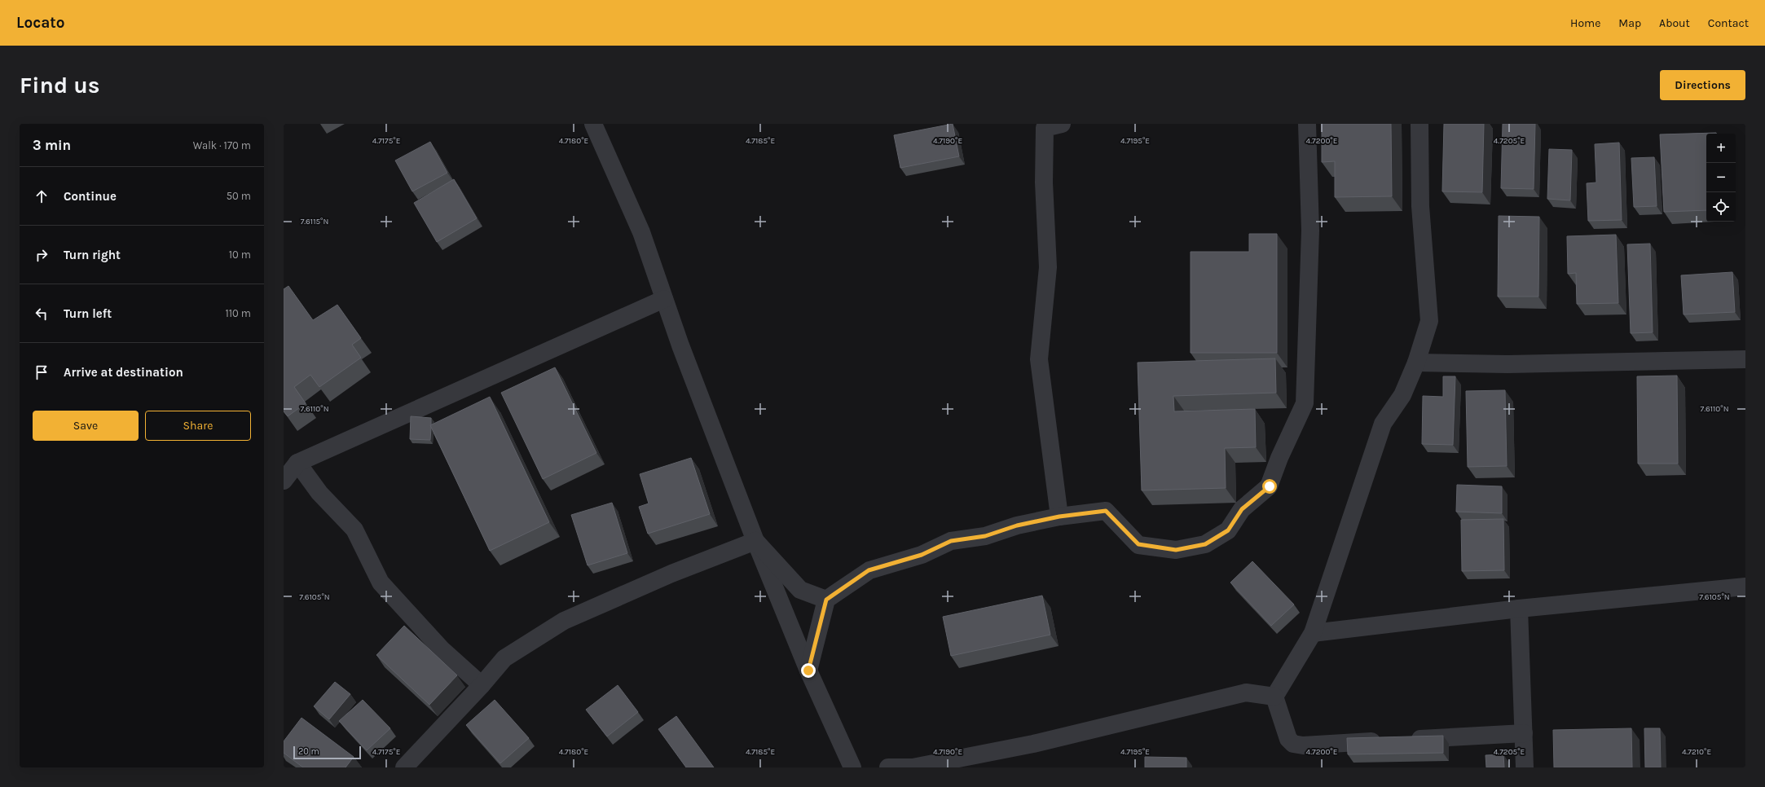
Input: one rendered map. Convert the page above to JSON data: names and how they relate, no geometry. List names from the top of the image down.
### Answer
{
  "scale_bar": "20 m",
  "page": {
    "header": "Locato",
    "nav": [
      "Home",
      "Map",
      "About",
      "Contact"
    ],
    "buttons": [
      "Directions",
      ["Save", "Share"]
    ],
    "title": "Find us",
    "heading": ["3 min", "Walk · 170 m"],
    "map_buttons": ["+", "−"],
    "list": [
      ["Continue", "50 m"],
      ["Turn right", "10 m"],
      ["Turn left", "110 m"],
      "Arrive at destination"
    ],
    "scale": "20 m"
  },
  "coordinates": [
    "4.7175°E",
    "4.7180°E",
    "4.7185°E",
    "4.7190°E",
    "4.7195°E",
    "4.7200°E",
    "4.7205°E",
    "7.6115°N",
    "7.6110°N",
    "7.6105°N",
    "4.7210°E"
  ]
}
